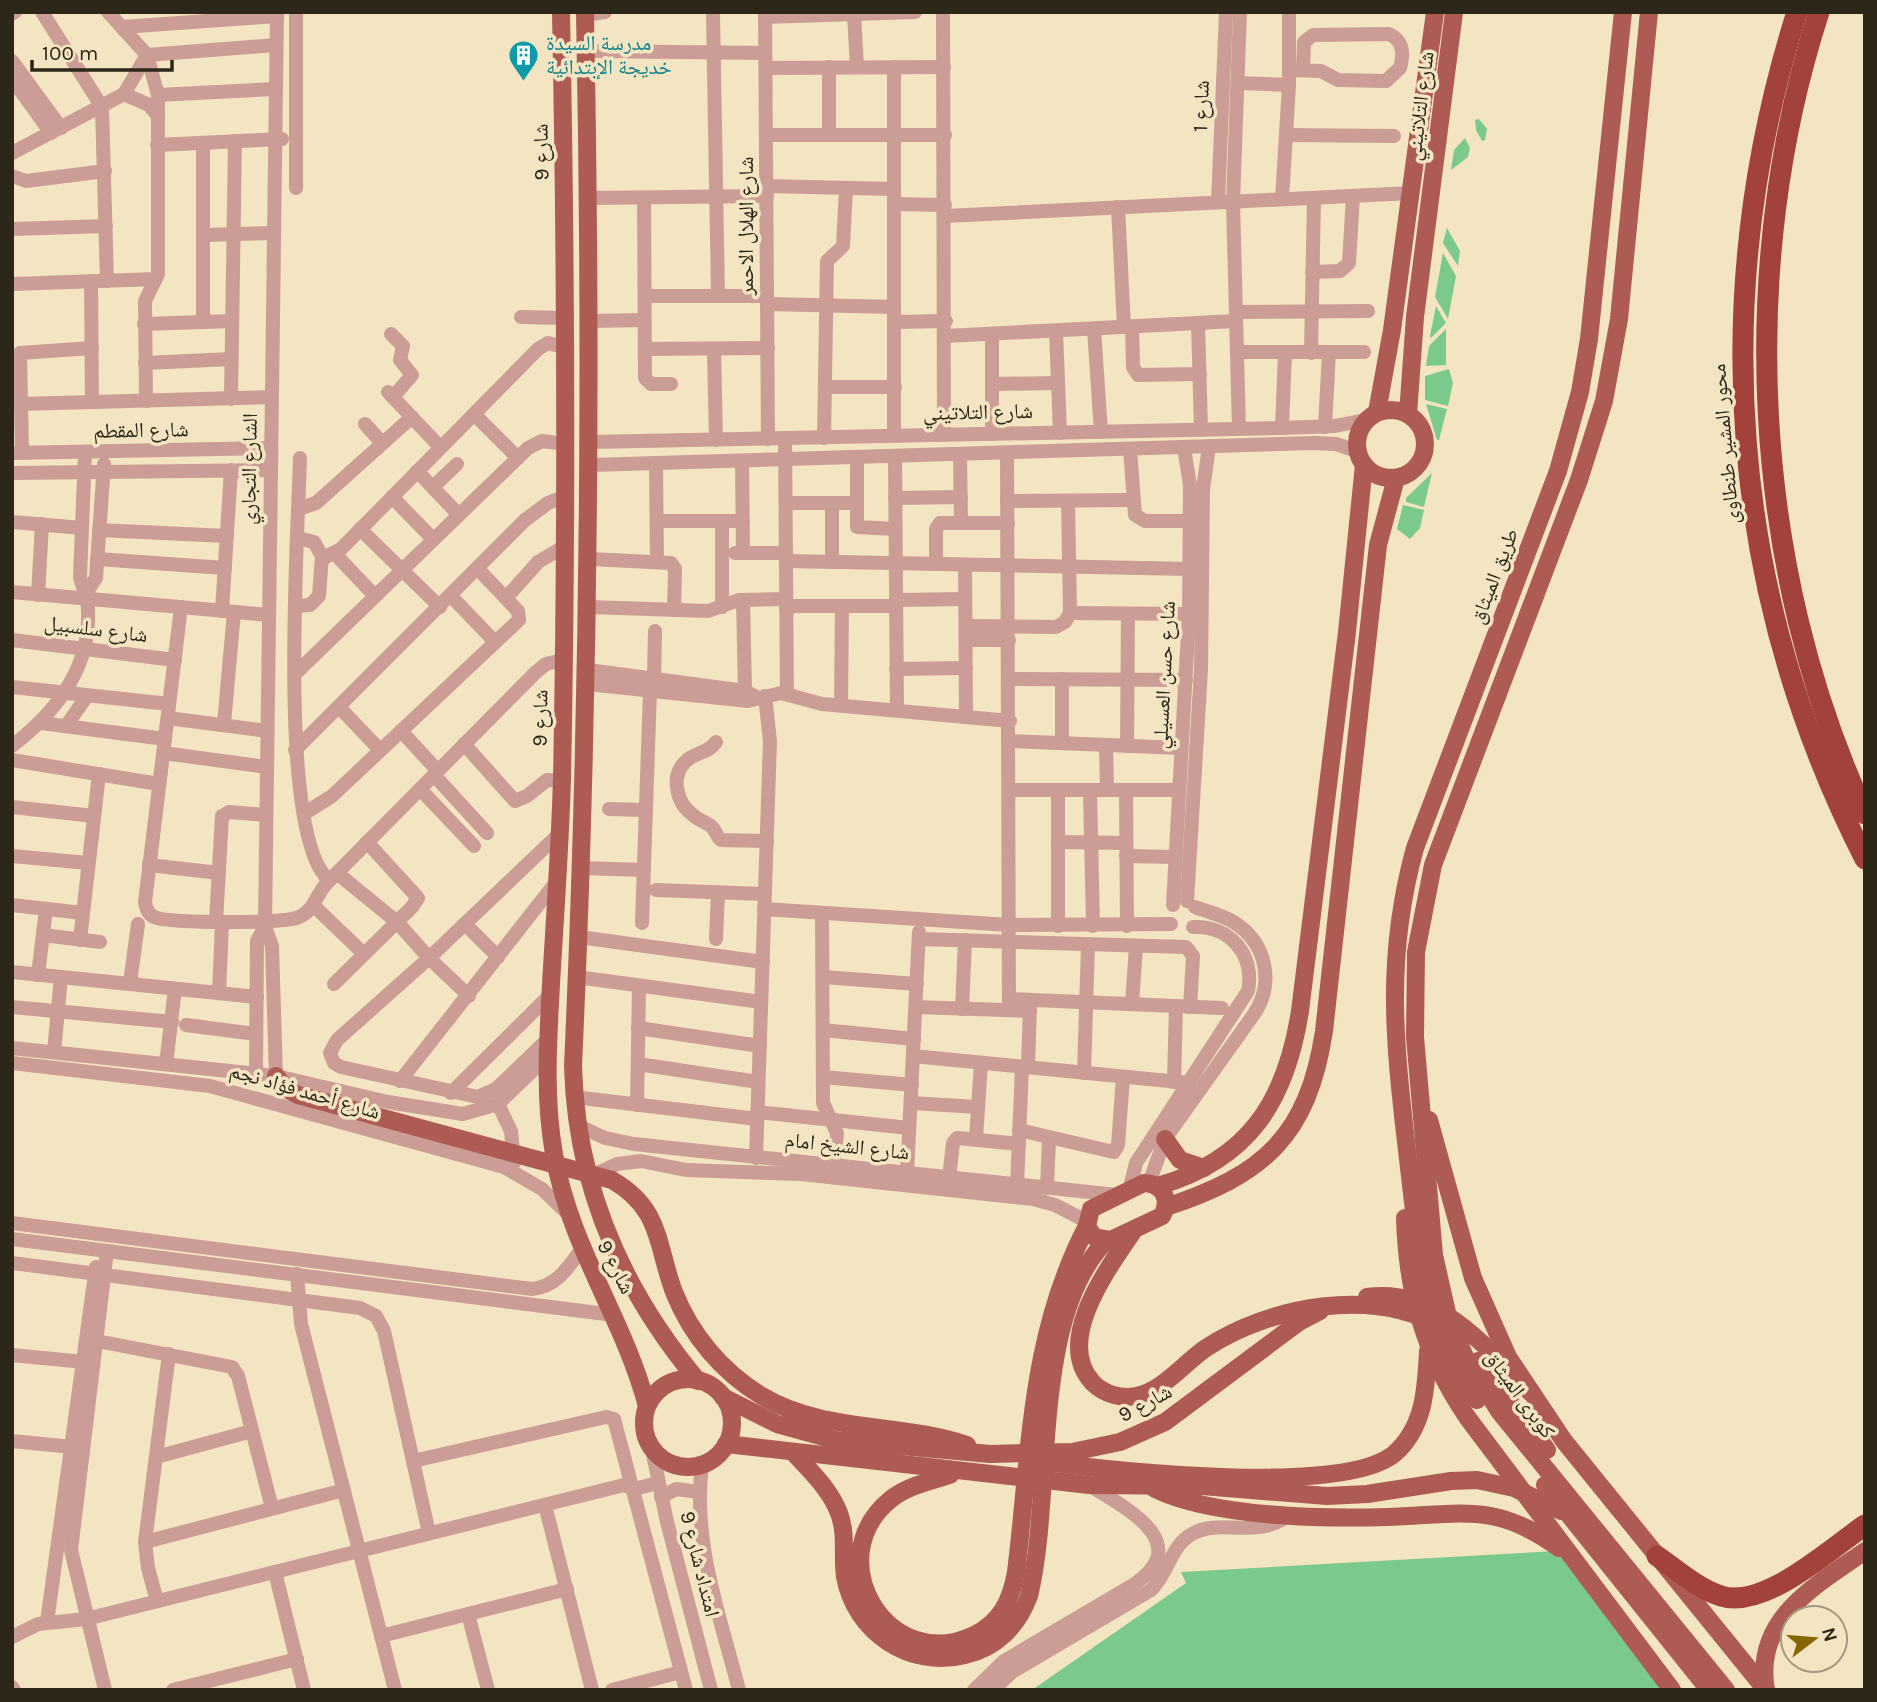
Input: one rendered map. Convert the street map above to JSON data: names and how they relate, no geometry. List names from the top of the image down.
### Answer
{
  "streets": {
    "highway": ["محور المشير طنطاوى"],
    "main road": [
      "شارع التلاتيني",
      "شارع 9",
      "طريق الميثاق",
      "كوبرى الميثاق"
    ],
    "street": [
      "شارع 1",
      "شارع الهلال الاحمر",
      "شارع المقطم",
      "الشارع التجاري",
      "شارع سلسبيل",
      "شارع حسن العسيلي",
      "شارع أحمد فؤاد نجم",
      "شارع الشيخ امام",
      "امتداد شارع 9"
    ]
  },
  "crossings": [
    ["شارع التلاتيني", "شارع 9"],
    ["شارع التلاتيني", "شارع الهلال الاحمر"],
    ["شارع التلاتيني", "شارع حسن العسيلي"],
    ["شارع 9", "شارع أحمد فؤاد نجم"],
    ["شارع 9", "شارع الشيخ امام"],
    ["شارع 9", "امتداد شارع 9"],
    ["شارع المقطم", "الشارع التجاري"],
    ["الشارع التجاري", "شارع أحمد فؤاد نجم"],
    ["طريق الميثاق", "كوبرى الميثاق"]
  ],
  "places": {
    "building": ["مدرسة السيدة خديجة الإبتدائية"]
  },
  "scale_bar": "100 m",
  "north": "right"
}
